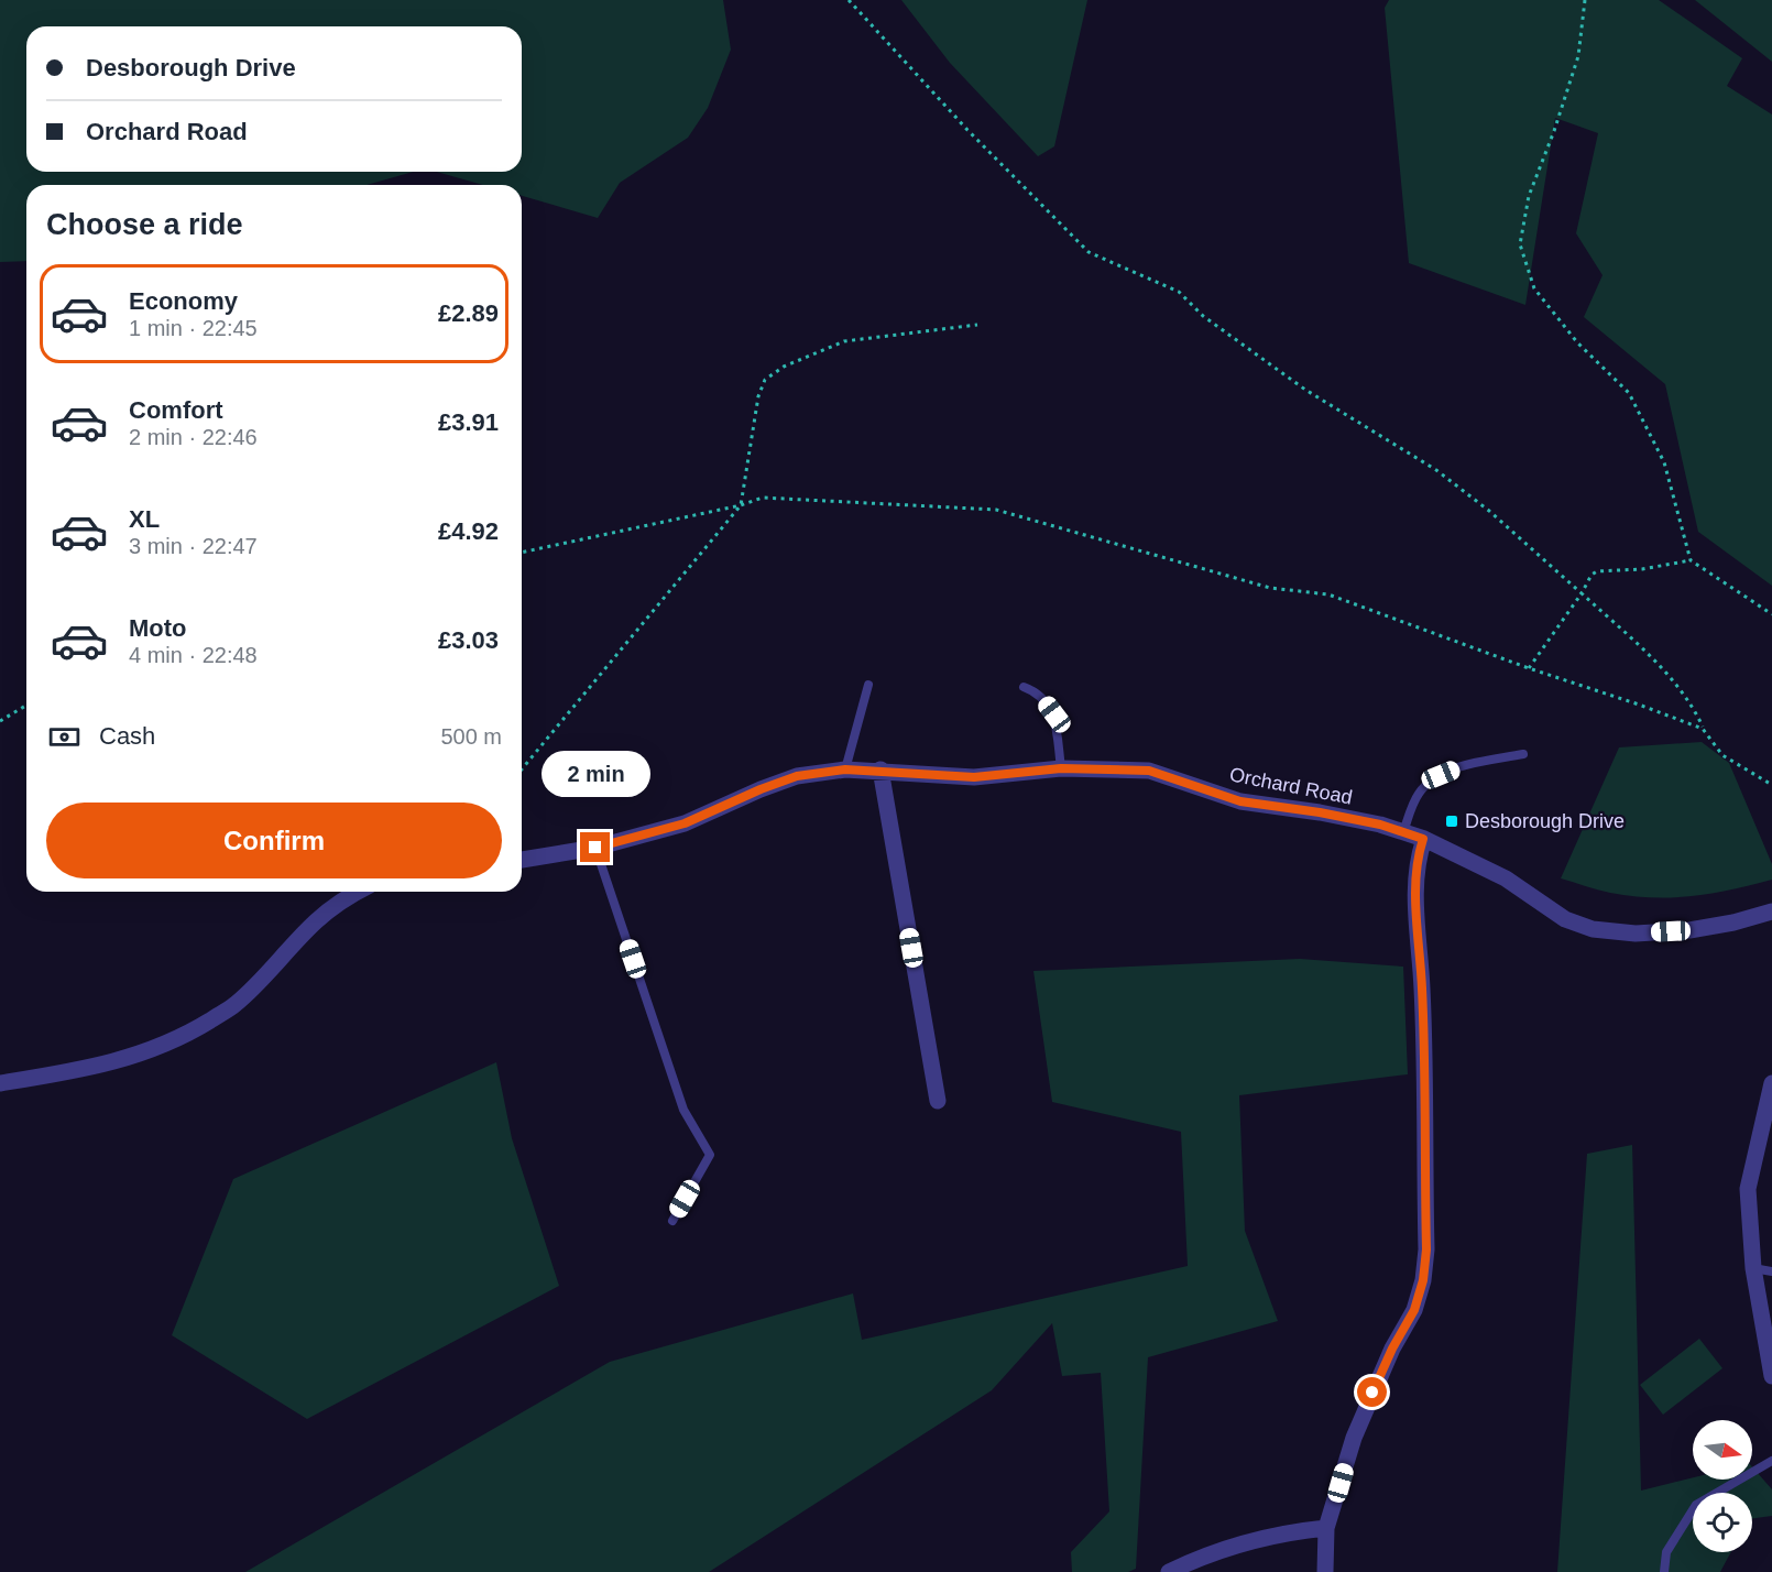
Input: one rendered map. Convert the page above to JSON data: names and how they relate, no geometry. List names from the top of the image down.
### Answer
{
  "streets": {
    "street": ["Orchard Road"]
  },
  "places": {
    "transit": ["Desborough Drive"]
  },
  "north": "right",
  "page": {
    "banner": ["Desborough Drive", "Orchard Road"],
    "heading": "Choose a ride",
    "list": [
      {
        "name": "Economy",
        "note": "1 min · 22:45",
        "value": "£2.89"
      },
      {
        "name": "Comfort",
        "note": "2 min · 22:46",
        "value": "£3.91"
      },
      {
        "name": "XL",
        "note": "3 min · 22:47",
        "value": "£4.92"
      },
      {
        "name": "Moto",
        "note": "4 min · 22:48",
        "value": "£3.03"
      }
    ],
    "pay": ["Cash", "500 m"],
    "bubble": "2 min",
    "buttons": "Confirm"
  }
}
